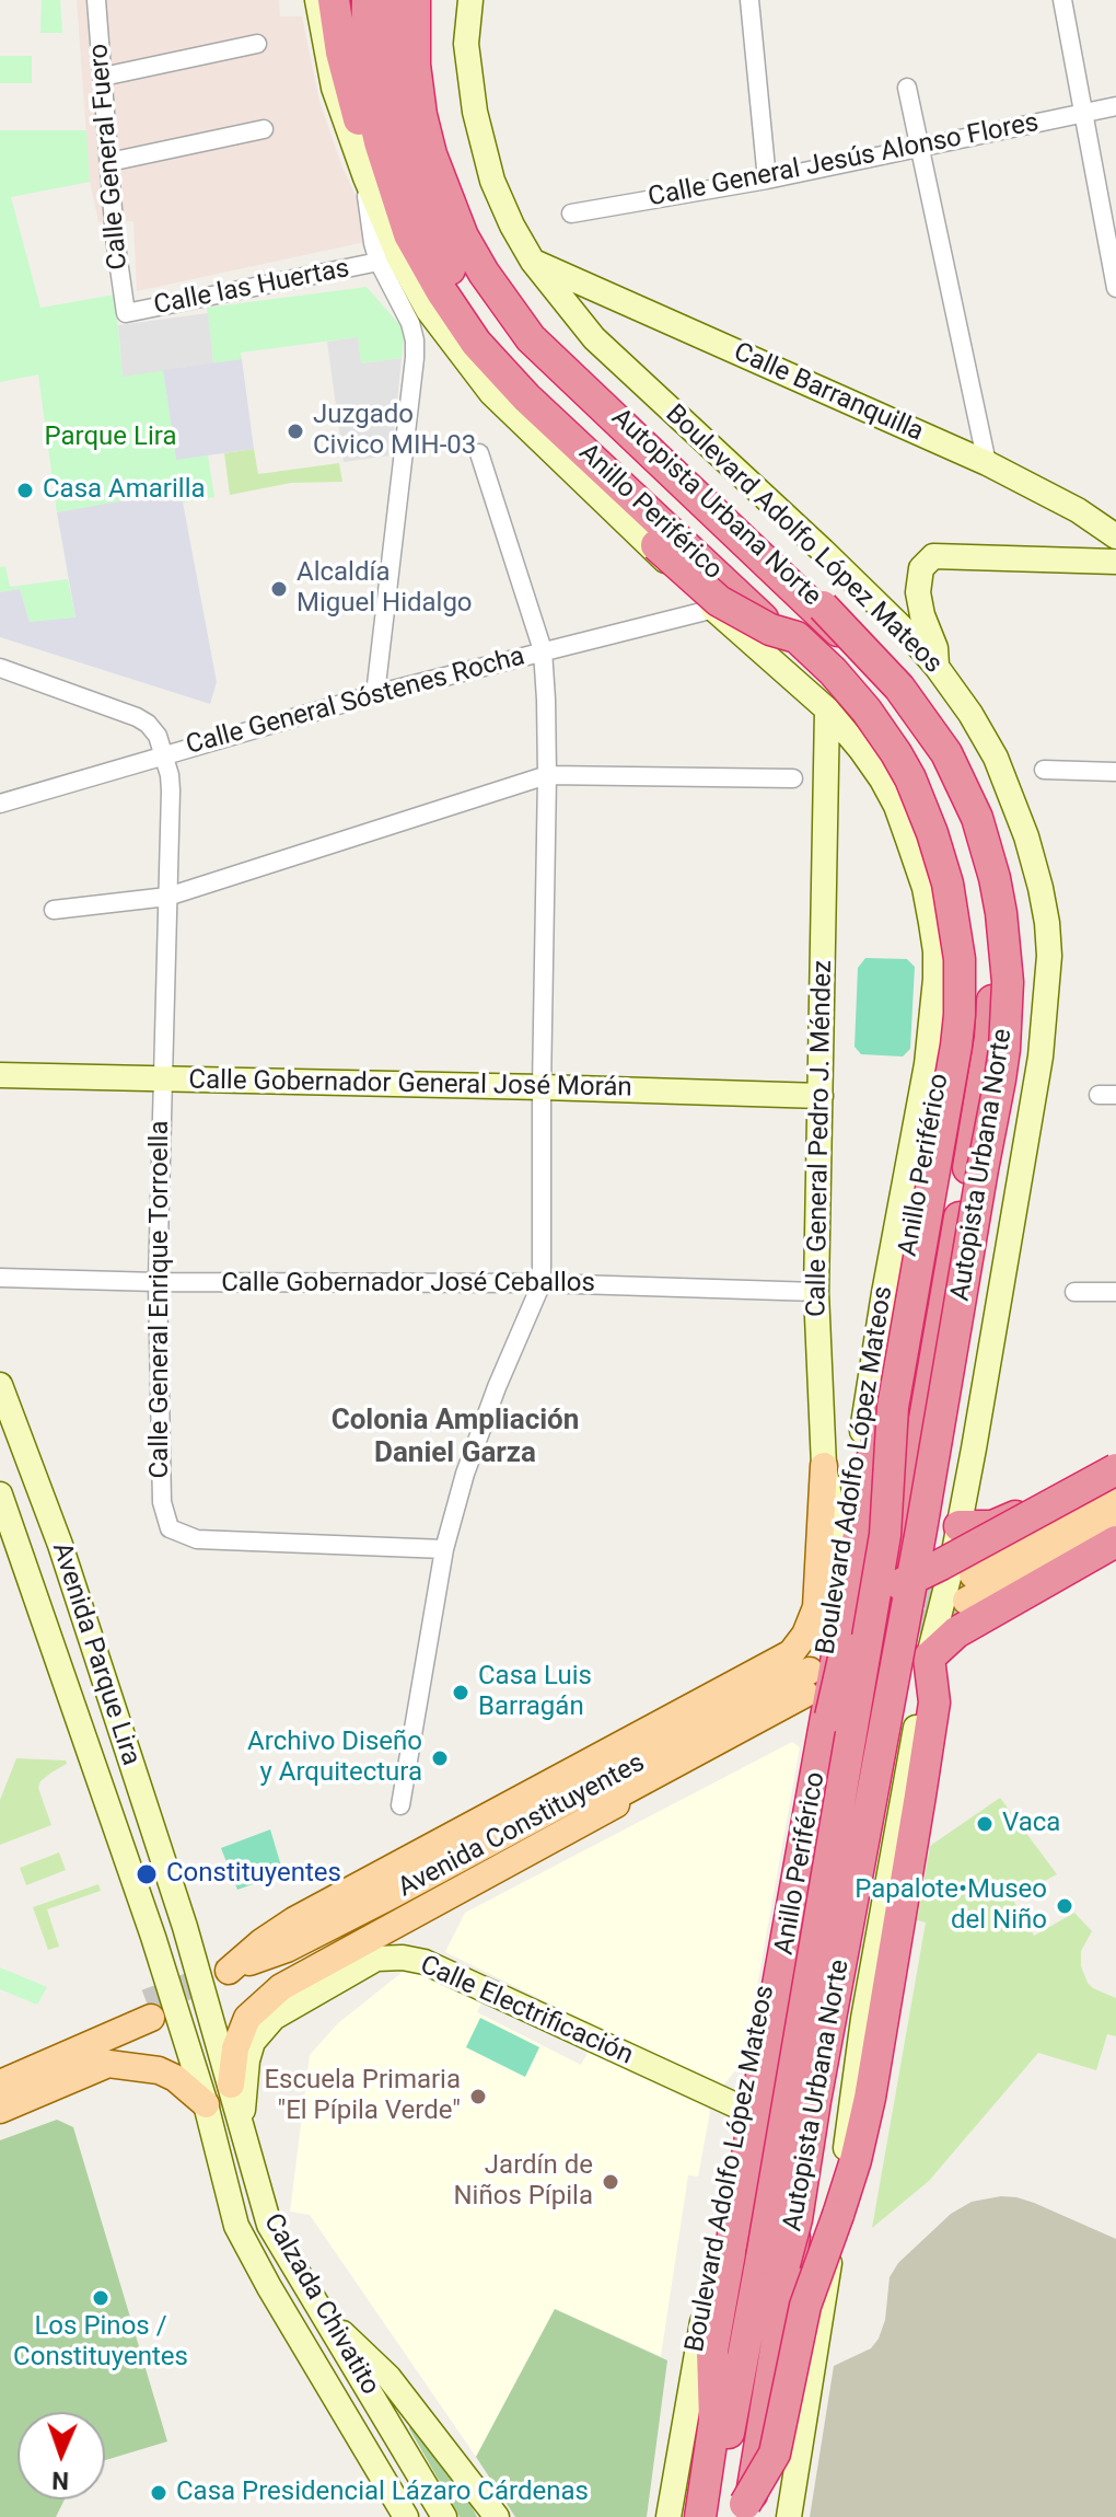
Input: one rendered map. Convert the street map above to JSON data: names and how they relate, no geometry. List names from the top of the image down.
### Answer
{
  "streets": {
    "highway": ["Autopista Urbana Norte", "Anillo Periférico"],
    "main road": [
      "Calle Barranquilla",
      "Boulevard Adolfo López Mateos",
      "Calle Gobernador General José Morán",
      "Calle General Pedro J. Méndez",
      "Avenida Parque Lira",
      "Avenida Constituyentes",
      "Calle Electrificación",
      "Calzada Chivatito"
    ],
    "street": [
      "Calle General Fuero",
      "Calle General Jesús Alonso Flores",
      "Calle las Huertas",
      "Calle General Sóstenes Rocha",
      "Calle Gobernador José Ceballos",
      "Calle General Enrique Torroella"
    ]
  },
  "crossings": [
    ["Calle General Fuero", "Calle las Huertas"],
    ["Calle Barranquilla", "Boulevard Adolfo López Mateos"],
    ["Boulevard Adolfo López Mateos", "Calle General Sóstenes Rocha"],
    ["Boulevard Adolfo López Mateos", "Calle General Pedro J. Méndez"],
    ["Boulevard Adolfo López Mateos", "Calle Electrificación"],
    ["Calle General Sóstenes Rocha", "Calle General Enrique Torroella"],
    ["Calle Gobernador General José Morán", "Calle General Pedro J. Méndez"],
    ["Calle Gobernador General José Morán", "Calle General Enrique Torroella"],
    ["Calle General Pedro J. Méndez", "Calle Gobernador José Ceballos"],
    ["Calle Gobernador José Ceballos", "Calle General Enrique Torroella"],
    ["Avenida Parque Lira", "Calzada Chivatito"],
    ["Calle Electrificación", "Calzada Chivatito"]
  ],
  "districts": ["Colonia Ampliación Daniel Garza"],
  "parks": ["Parque Lira"],
  "places": [
    "Juzgado Civico MIH-03",
    "Casa Amarilla",
    "Alcaldía Miguel Hidalgo",
    "Casa Luis Barragán",
    "Archivo Diseño y Arquitectura",
    "Vaca",
    "Constituyentes",
    "Papalote•Museo del Niño",
    "Escuela Primaria \"El Pípila Verde\"",
    "Jardín de Niños Pípila",
    "Los Pinos / Constituyentes",
    "Casa Presidencial Lázaro Cárdenas"
  ],
  "north": "bottom"
}
